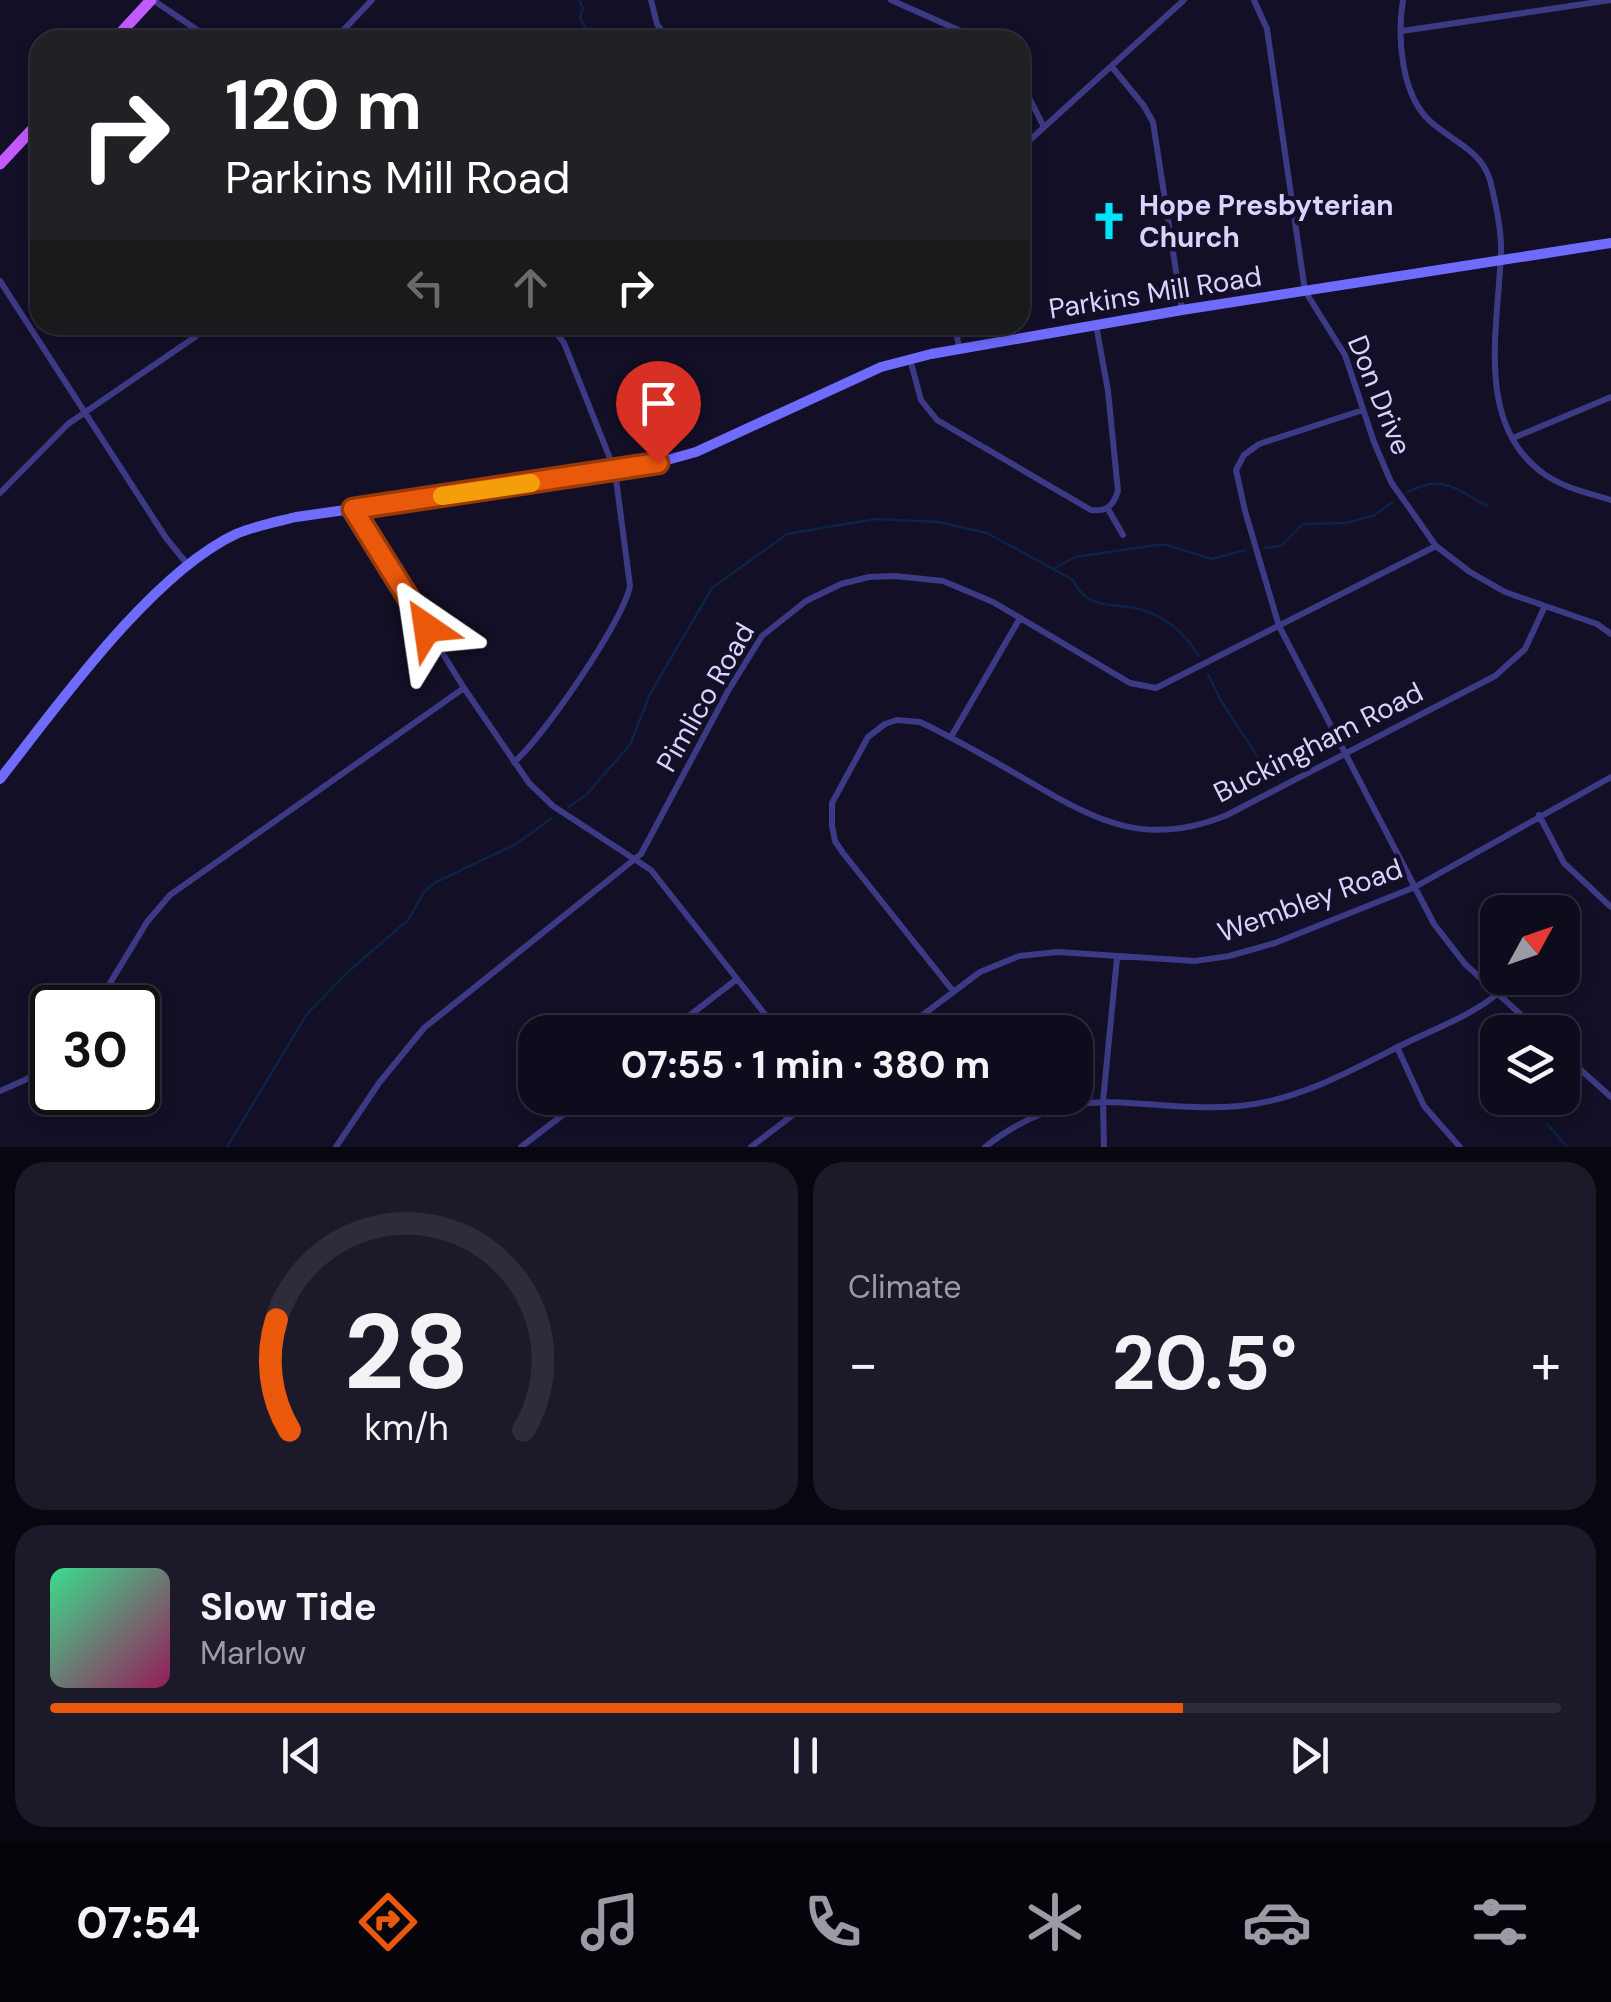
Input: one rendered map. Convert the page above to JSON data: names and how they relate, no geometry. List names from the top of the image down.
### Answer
{
  "streets": {
    "street": [
      "Parkins Mill Road",
      "Don Drive",
      "Pimlico Road",
      "Buckingham Road",
      "Wembley Road"
    ]
  },
  "crossings": [
    ["Parkins Mill Road", "Don Drive"],
    ["Don Drive", "Pimlico Road"],
    ["Don Drive", "Buckingham Road"],
    ["Buckingham Road", "Wembley Road"]
  ],
  "places": {
    "church": ["Hope Presbyterian Church"]
  },
  "north": "top right",
  "page": {
    "turn": ["120 m", "Parkins Mill Road"],
    "limit": "30",
    "trip": "07:55 · 1 min · 380 m",
    "tile": "Climate",
    "heat": ["−", "20.5°", "+"],
    "song": ["Slow Tide", "Marlow"],
    "tabs": "07:54",
    "gauge": ["28", "km/h"]
  }
}
